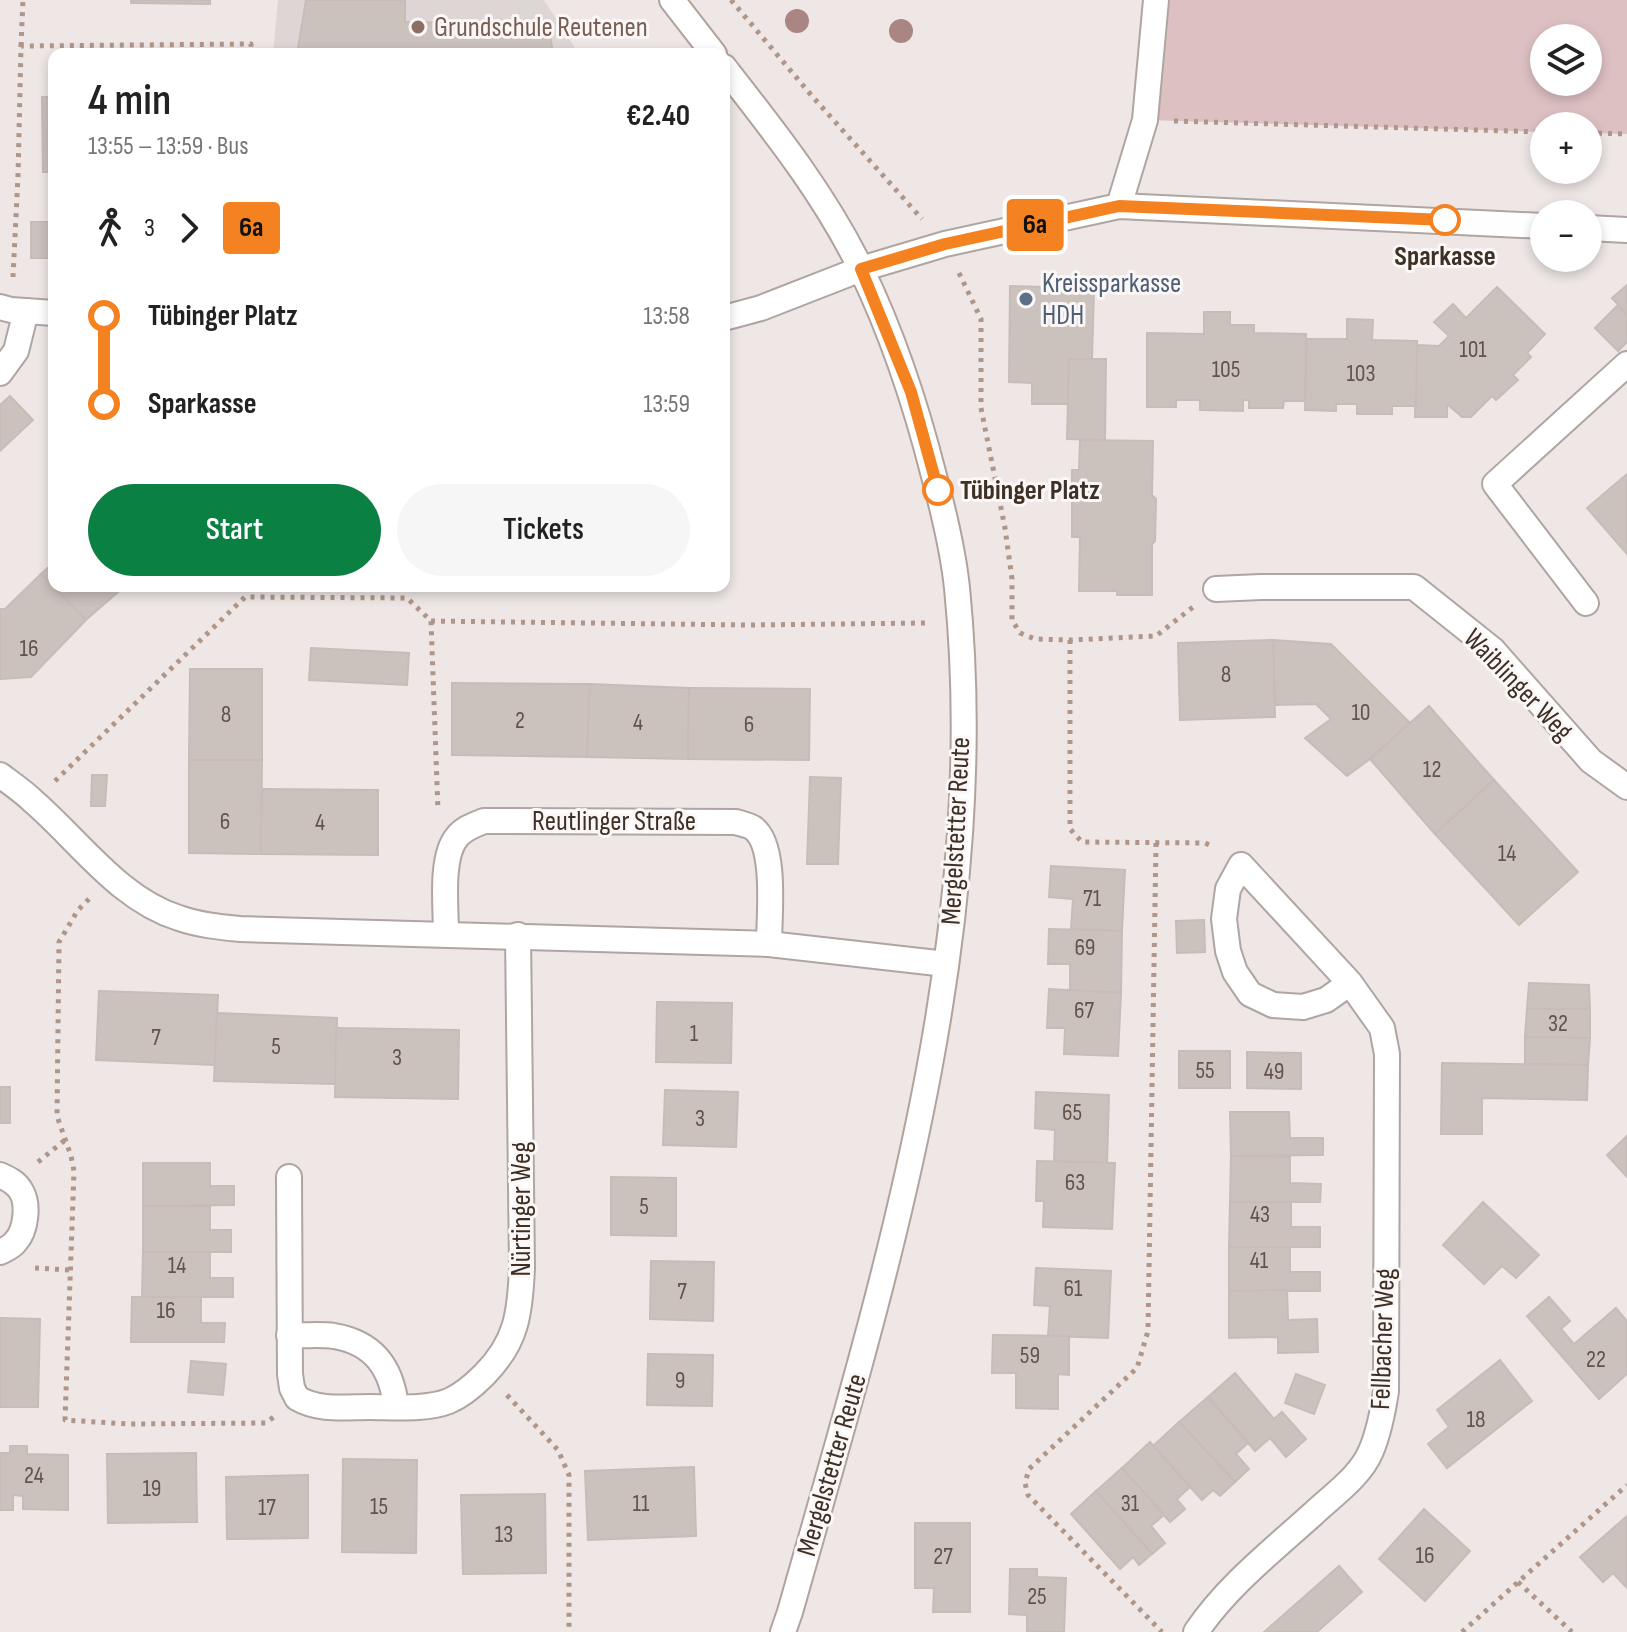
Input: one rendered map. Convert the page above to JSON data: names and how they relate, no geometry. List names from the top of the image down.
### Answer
{
  "streets": {
    "street": [
      "Waiblinger Weg",
      "Reutlinger Straße",
      "Mergelstetter Reute",
      "Nürtinger Weg",
      "Fellbacher Weg"
    ]
  },
  "places": [
    "Grundschule Reutenen",
    "Sparkasse",
    "Kreissparkasse HDH",
    "Tübinger Platz"
  ],
  "lines": ["bus line 6a"],
  "house_numbers": [
    "101",
    "105",
    "103",
    "16",
    "8",
    "10",
    "8",
    "2",
    "4",
    "6",
    "12",
    "6",
    "4",
    "14",
    "71",
    "69",
    "67",
    "32",
    "1",
    "7",
    "5",
    "3",
    "55",
    "49",
    "65",
    "3",
    "63",
    "5",
    "43",
    "41",
    "14",
    "61",
    "7",
    "16",
    "59",
    "22",
    "9",
    "18",
    "24",
    "19",
    "11",
    "31",
    "15",
    "17",
    "13",
    "16",
    "27",
    "25"
  ],
  "page": {
    "on_map": "6a",
    "map_buttons": ["+", "−"],
    "heading": ["4 min", "13:55 – 13:59 · Bus", "€2.40"],
    "legs": ["3", "6a"],
    "list": [
      {
        "name": "Tübinger Platz",
        "value": "13:58"
      },
      {
        "name": "Sparkasse",
        "value": "13:59"
      }
    ],
    "buttons": ["Start", "Tickets"]
  }
}
